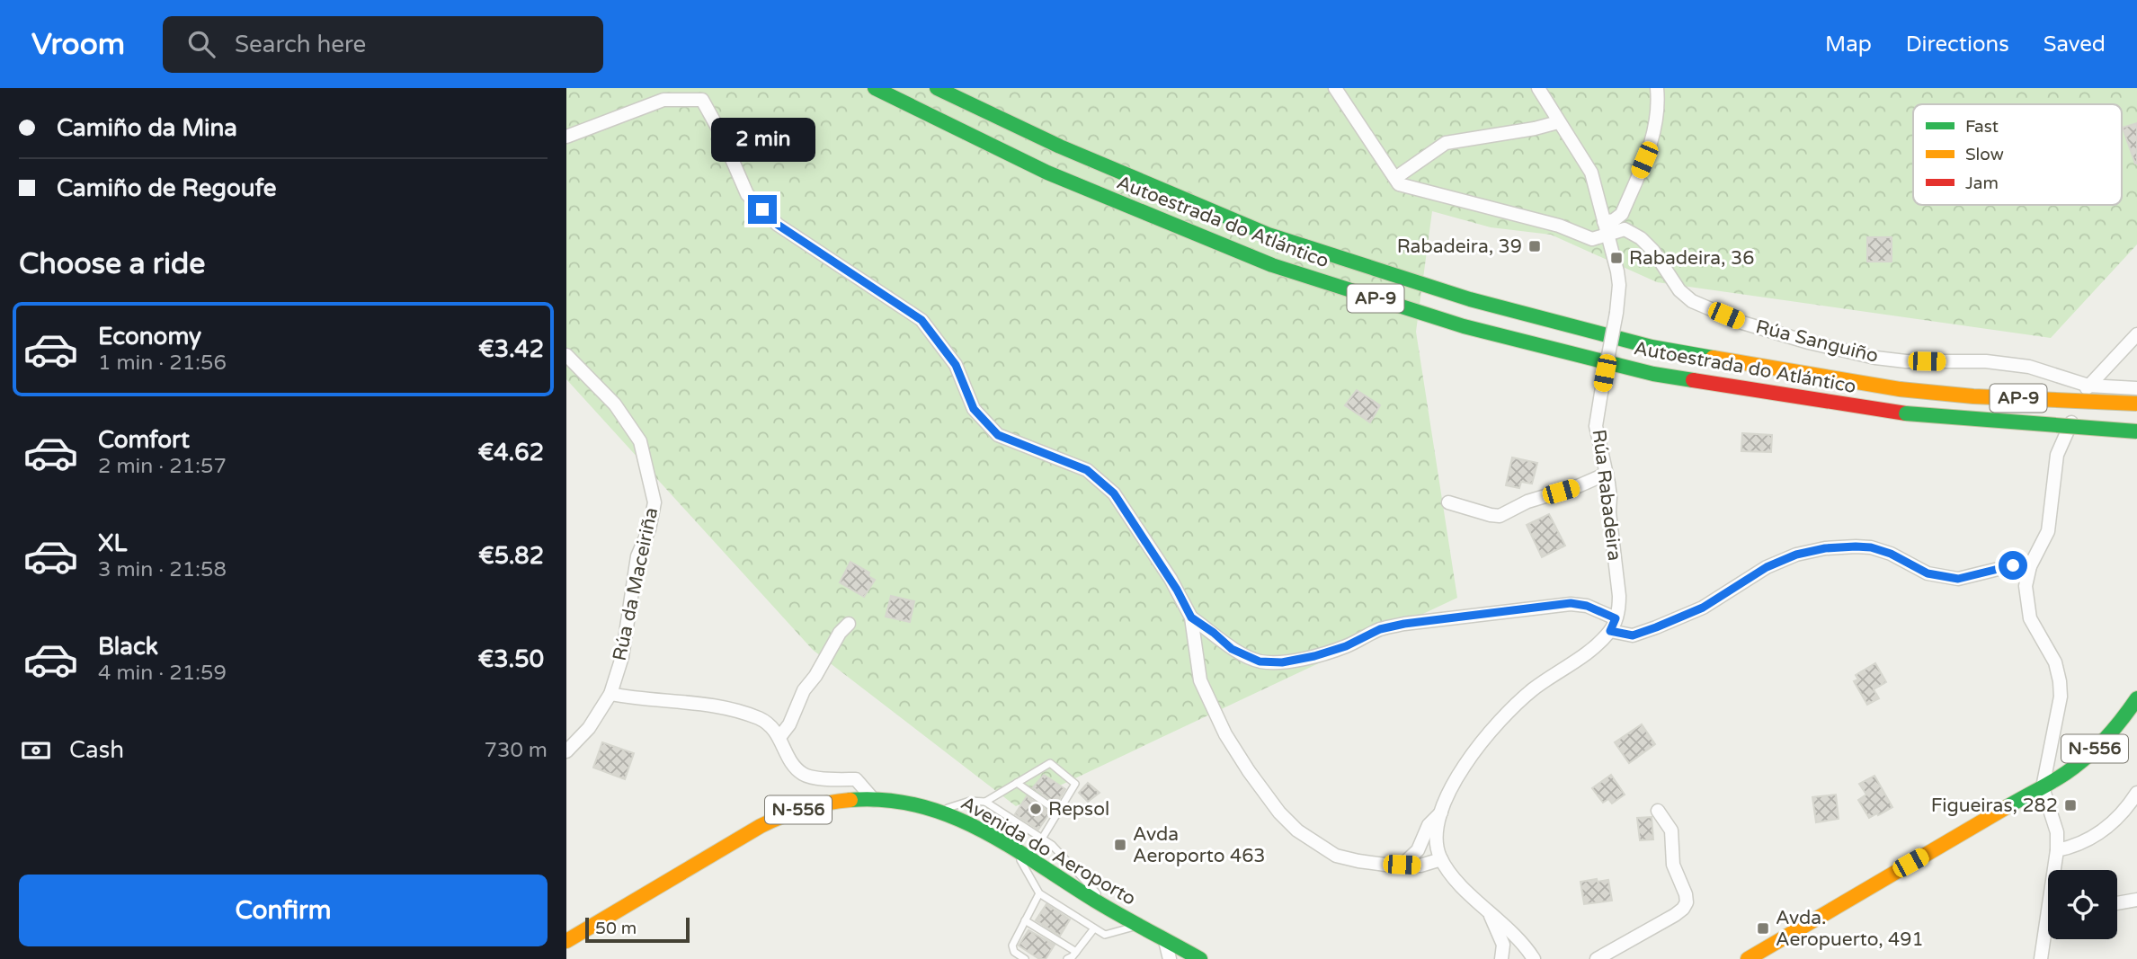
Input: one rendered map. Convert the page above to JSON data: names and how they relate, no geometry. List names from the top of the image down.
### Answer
{
  "streets": {
    "main road": [
      "Autoestrada do Atlántico",
      "AP-9",
      "N-556",
      "Avenida do Aeroporto"
    ],
    "street": ["Rúa Sanguiño", "Rúa Rabadeira", "Rúa da Maceiriña"]
  },
  "crossings": [
    ["Rúa Sanguiño", "Rúa Rabadeira"]
  ],
  "places": {
    "transit": [
      "Rabadeira, 39",
      "Rabadeira, 36",
      "Figueiras, 282",
      "Avda Aeroporto 463",
      "Avda. Aeropuerto, 491"
    ],
    "other": ["Repsol"]
  },
  "legend": ["Fast", "Slow", "Jam"],
  "scale_bar": "50 m",
  "page": {
    "header": "Vroom",
    "search": "Search here",
    "nav": ["Map", "Directions", "Saved"],
    "banner": ["Camiño da Mina", "Camiño de Regoufe"],
    "bubble": "2 min",
    "heading": "Choose a ride",
    "list": [
      {
        "name": "Economy",
        "note": "1 min · 21:56",
        "value": "€3.42"
      },
      {
        "name": "Comfort",
        "note": "2 min · 21:57",
        "value": "€4.62"
      },
      {
        "name": "XL",
        "note": "3 min · 21:58",
        "value": "€5.82"
      },
      {
        "name": "Black",
        "note": "4 min · 21:59",
        "value": "€3.50"
      }
    ],
    "pay": ["Cash", "730 m"],
    "buttons": "Confirm",
    "scale": "50 m"
  }
}
